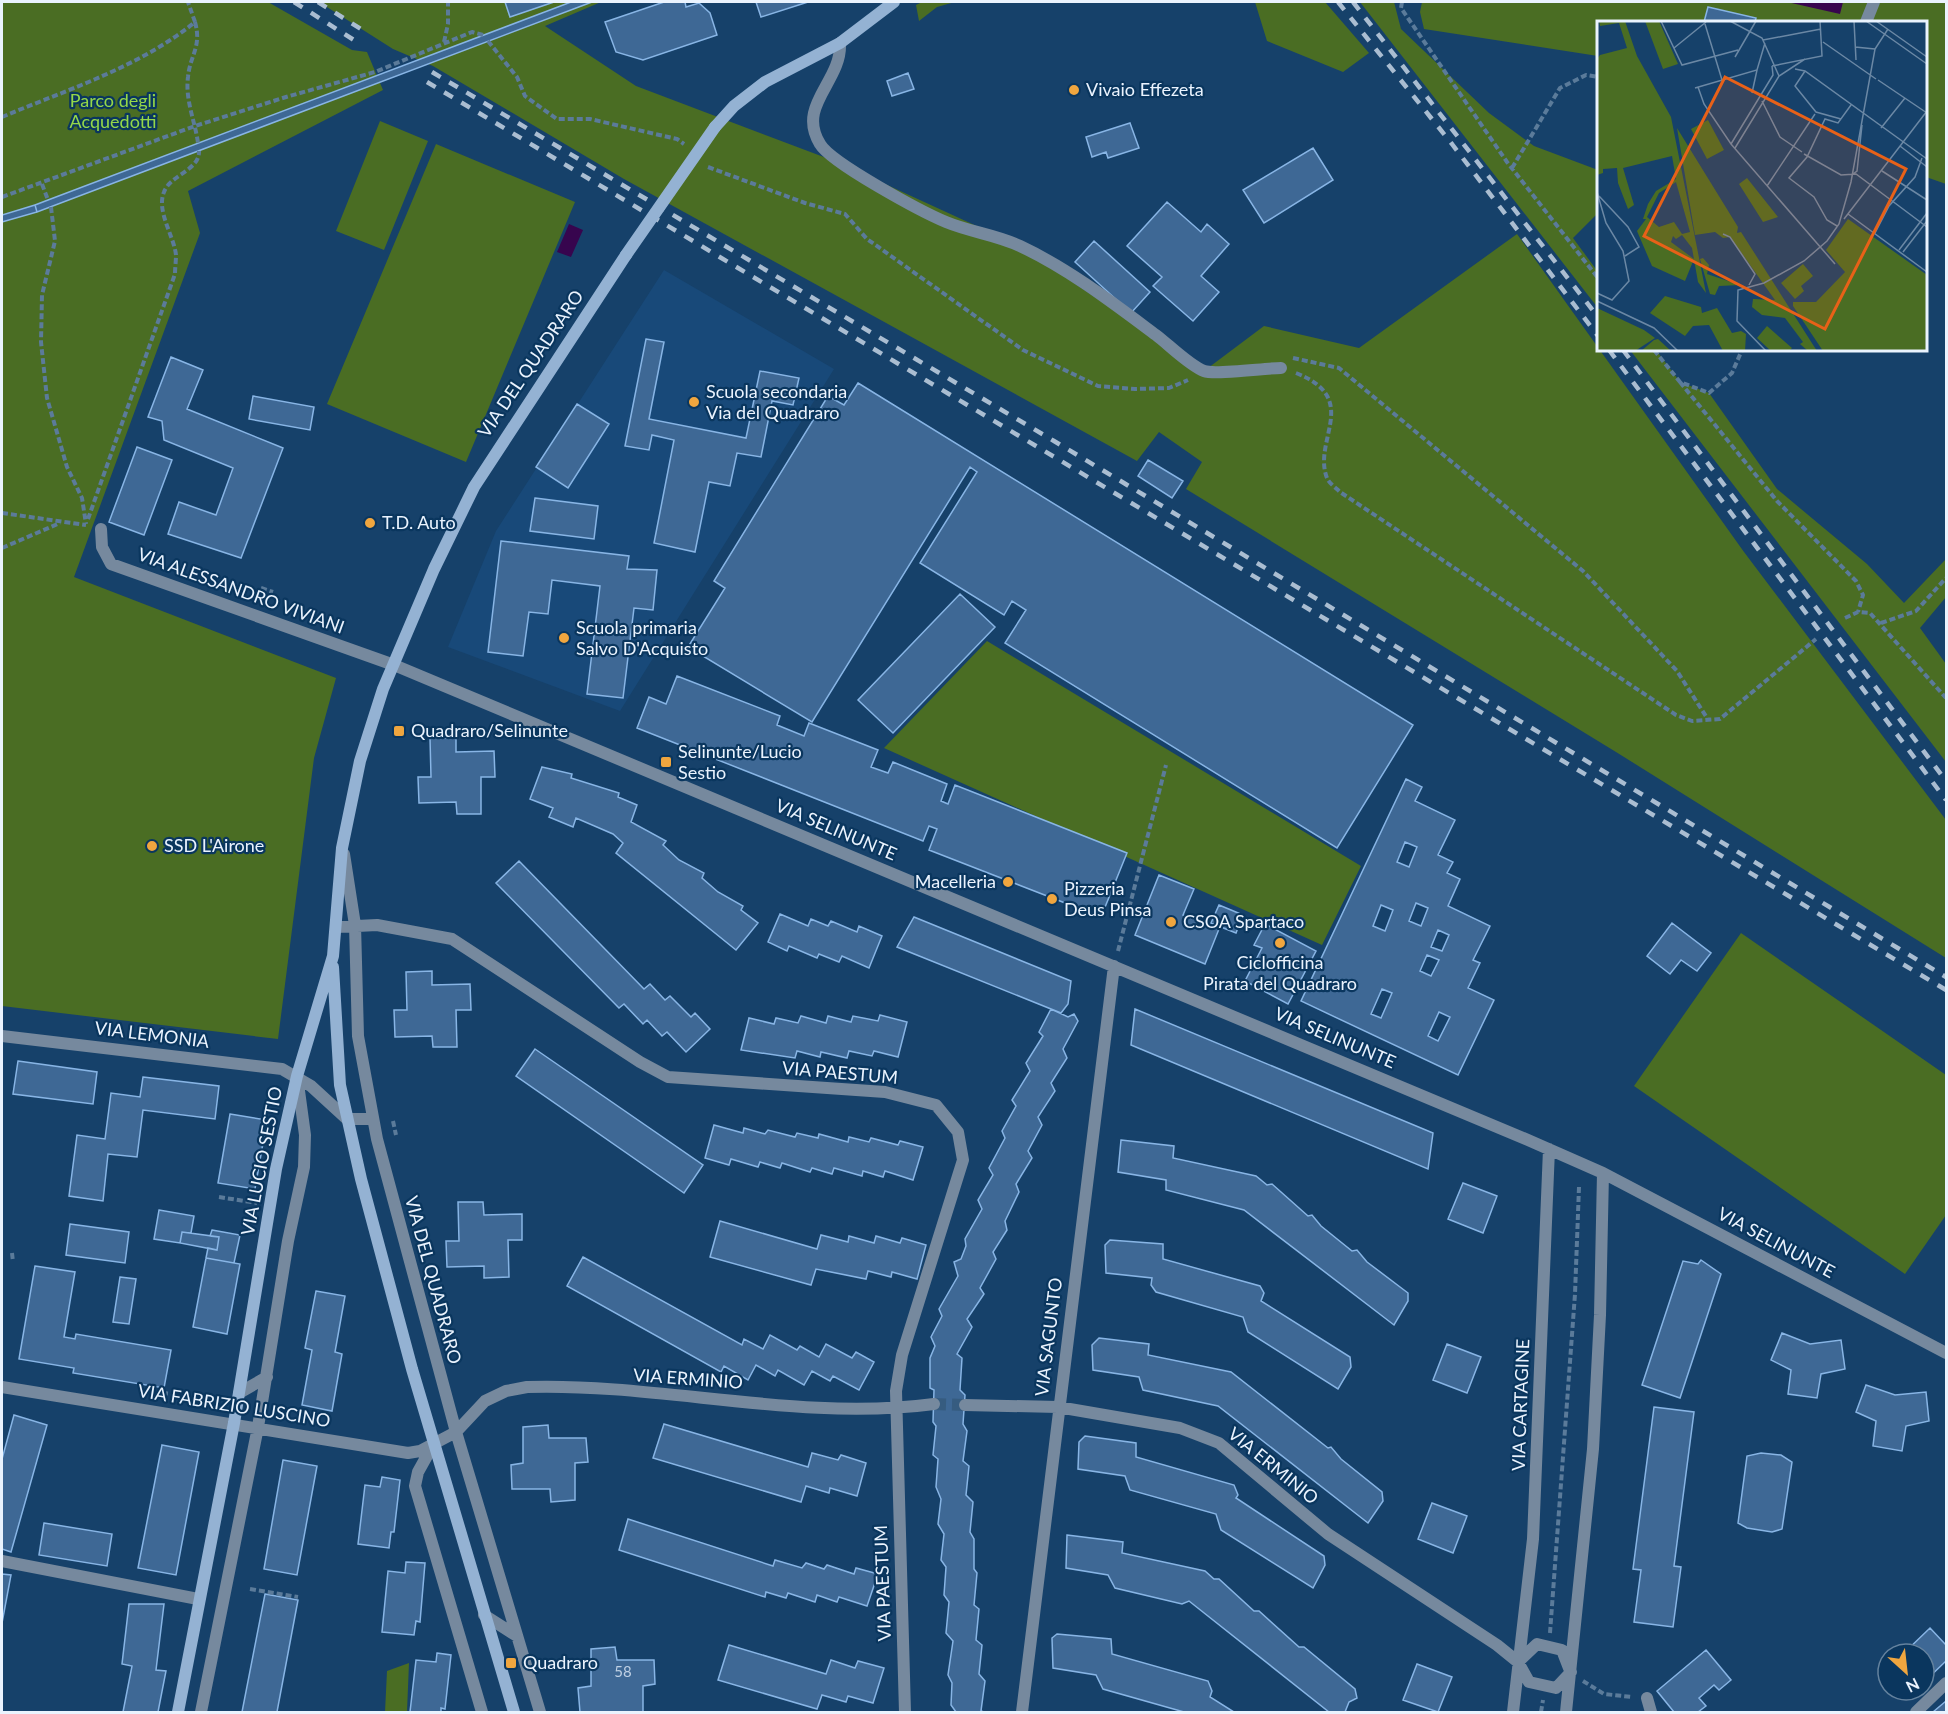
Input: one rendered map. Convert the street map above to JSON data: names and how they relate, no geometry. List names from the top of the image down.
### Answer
{
  "streets": {
    "main road": ["VIA DEL QUADRARO", "VIA LUCIO SESTIO"],
    "street": [
      "VIA ALESSANDRO VIVIANI",
      "VIA SELINUNTE",
      "VIA LEMONIA",
      "VIA PAESTUM",
      "VIA SAGUNTO",
      "VIA ERMINIO",
      "VIA CARTAGINE",
      "VIA FABRIZIO LUSCINO"
    ]
  },
  "crossings": [
    ["VIA DEL QUADRARO", "VIA ALESSANDRO VIVIANI"],
    ["VIA DEL QUADRARO", "VIA SELINUNTE"],
    ["VIA DEL QUADRARO", "VIA LEMONIA"],
    ["VIA DEL QUADRARO", "VIA PAESTUM"],
    ["VIA DEL QUADRARO", "VIA LUCIO SESTIO"],
    ["VIA DEL QUADRARO", "VIA ERMINIO"],
    ["VIA DEL QUADRARO", "VIA FABRIZIO LUSCINO"],
    ["VIA ALESSANDRO VIVIANI", "VIA SELINUNTE"],
    ["VIA SELINUNTE", "VIA SAGUNTO"],
    ["VIA SELINUNTE", "VIA CARTAGINE"],
    ["VIA LEMONIA", "VIA LUCIO SESTIO"],
    ["VIA PAESTUM", "VIA ERMINIO"],
    ["VIA LUCIO SESTIO", "VIA FABRIZIO LUSCINO"],
    ["VIA SAGUNTO", "VIA ERMINIO"],
    ["VIA ERMINIO", "VIA CARTAGINE"],
    ["VIA ERMINIO", "VIA FABRIZIO LUSCINO"]
  ],
  "parks": ["Parco degli Acquedotti"],
  "places": {
    "other": [
      "Vivaio Effezeta",
      "Scuola secondaria Via del Quadraro",
      "T.D. Auto",
      "Scuola primaria Salvo D'Acquisto",
      "SSD L'Airone",
      "Macelleria",
      "Pizzeria Deus Pinsa",
      "CSOA Spartaco",
      "Ciclofficina Pirata del Quadraro"
    ],
    "transit": ["Quadraro/Selinunte", "Selinunte/Lucio Sestio", "Quadraro"]
  },
  "house_numbers": ["58"],
  "north": "bottom right"
}
